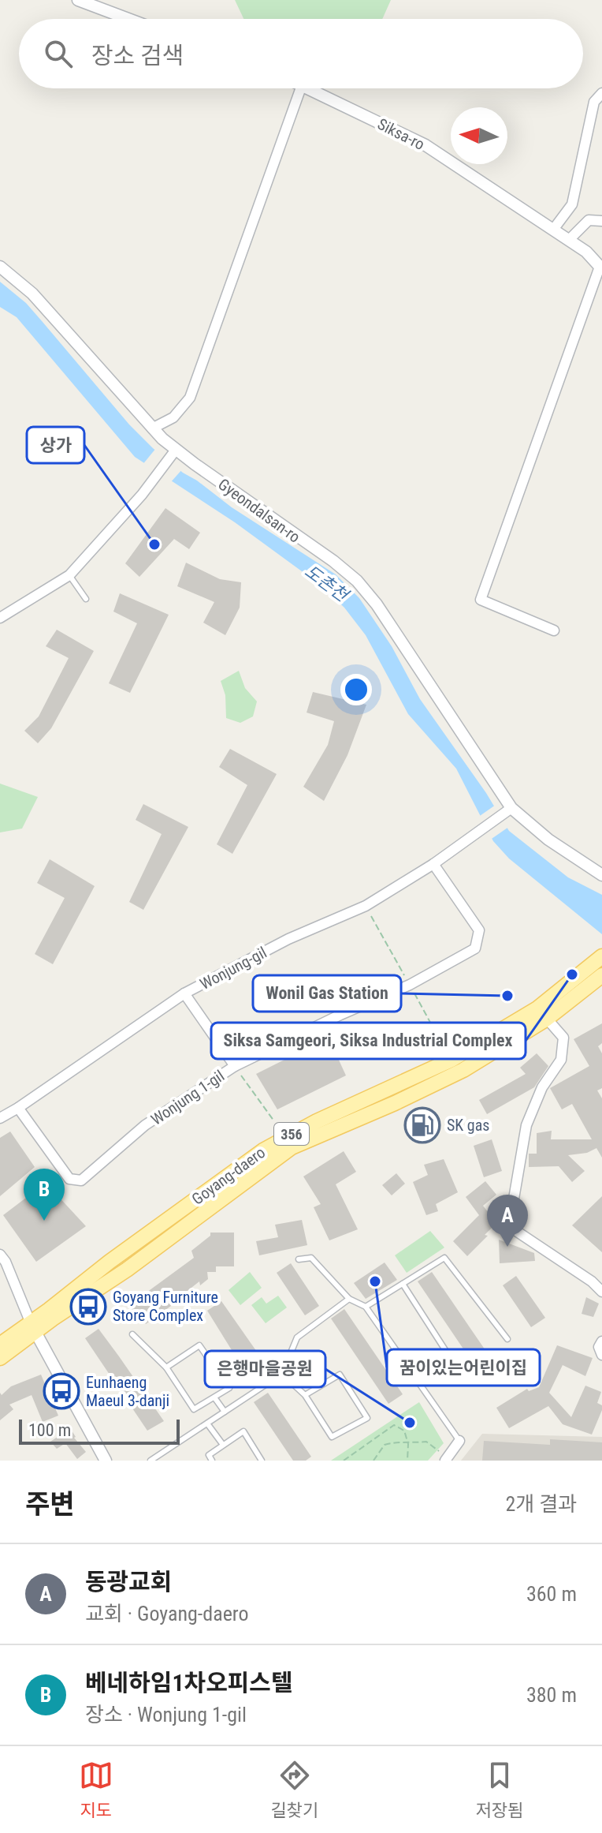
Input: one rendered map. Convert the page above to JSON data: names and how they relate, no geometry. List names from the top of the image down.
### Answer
{
  "streets": {
    "main road": ["356", "Goyang-daero"],
    "street": [
      "Siksa-ro",
      "Gyeondalsan-ro",
      "Wonjung-gil",
      "Wonjung 1-gil"
    ]
  },
  "crossings": [
    ["Gyeondalsan-ro", "Wonjung-gil"],
    ["Wonjung-gil", "Wonjung 1-gil"]
  ],
  "water": ["도촌천"],
  "places": {
    "other": [
      "상가",
      "Siksa Samgeori, Siksa Industrial Complex",
      "Wonil Gas Station",
      "꿈이있는어린이집",
      "은행마을공원"
    ],
    "fuel station": ["SK gas"],
    "bus stop": ["Goyang Furniture Store Complex", "Eunhaeng Maeul 3-danji"]
  },
  "scale_bar": "100 m",
  "north": "left",
  "page": {
    "search": "장소 검색",
    "pins": ["B", "A"],
    "scale": "100 m",
    "heading": ["주변", "2개 결과"],
    "list": [
      {
        "mark": "A",
        "name": "동광교회",
        "note": "교회 · Goyang-daero",
        "value": "360 m"
      },
      {
        "mark": "B",
        "name": "베네하임1차오피스텔",
        "note": "장소 · Wonjung 1-gil",
        "value": "380 m"
      }
    ],
    "nav": ["지도", "길찾기", "저장됨"]
  }
}
